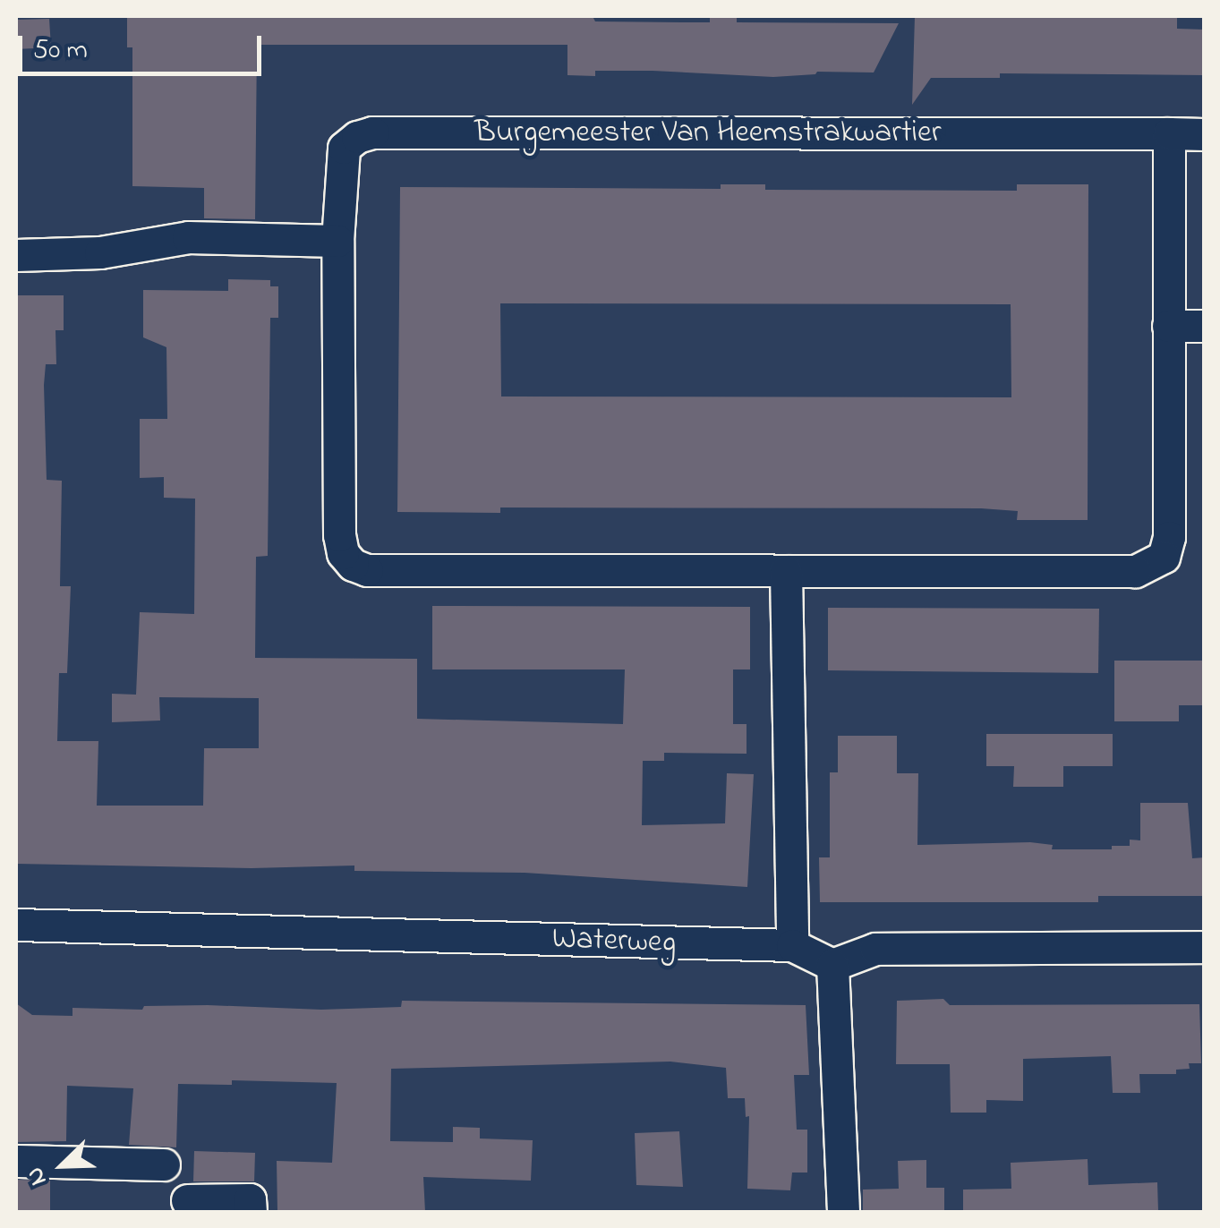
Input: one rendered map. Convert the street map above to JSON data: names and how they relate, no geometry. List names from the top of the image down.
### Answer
{
  "streets": {
    "street": ["Burgemeester Van Heemstrakwartier", "Waterweg"]
  },
  "scale_bar": "50 m",
  "north": "bottom left"
}
